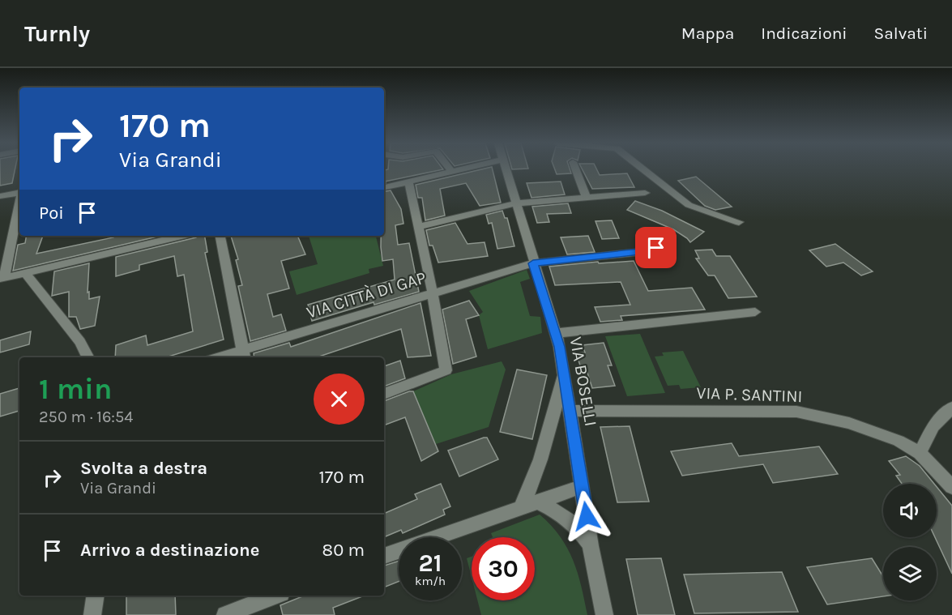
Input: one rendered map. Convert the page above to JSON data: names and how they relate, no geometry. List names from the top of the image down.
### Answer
{
  "streets": {
    "street": ["VIA CITTÀ DI GAP", "VIA BOSELLI", "VIA P. SANTINI"]
  },
  "crossings": [
    ["VIA CITTÀ DI GAP", "VIA BOSELLI"],
    ["VIA BOSELLI", "VIA P. SANTINI"]
  ],
  "page": {
    "header": "Turnly",
    "nav": ["Mappa", "Indicazioni", "Salvati"],
    "turn": ["170 m", "Via Grandi"],
    "then": "Poi",
    "heading": ["1 min", "250 m · 16:54"],
    "list": [
      {
        "name": "Svolta a destra",
        "note": "Via Grandi",
        "value": "170 m"
      },
      {
        "name": "Arrivo a destinazione",
        "value": "80 m"
      }
    ],
    "speed": "21 km/h",
    "limit": "30"
  }
}
